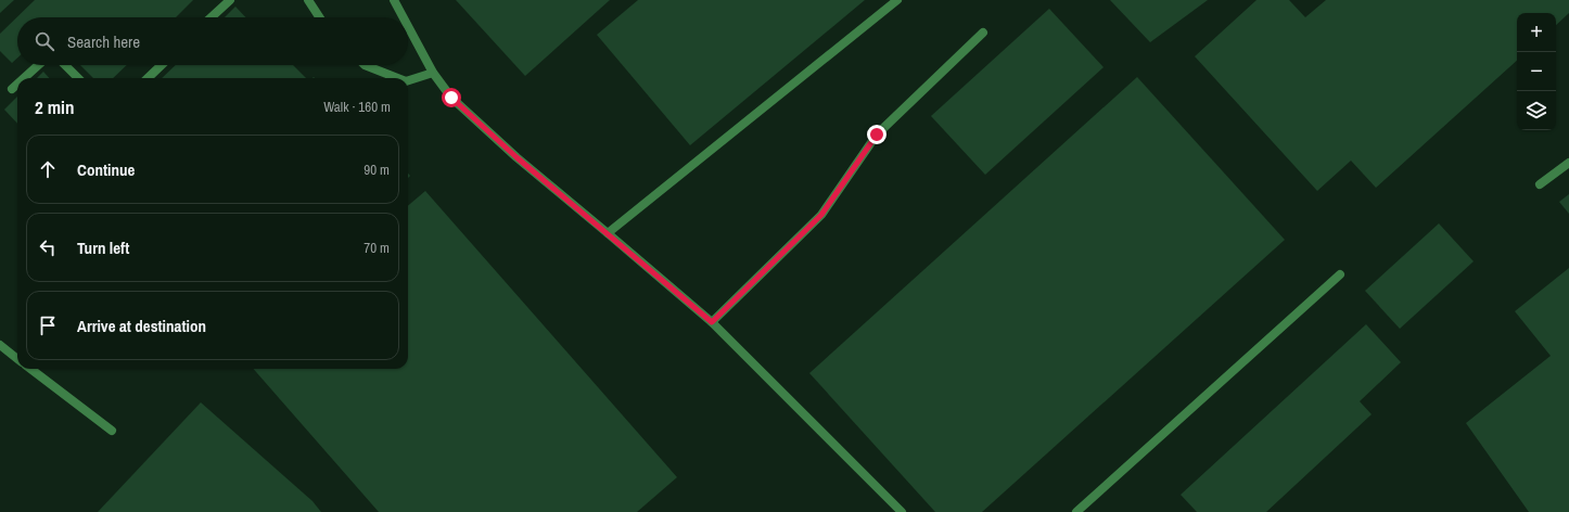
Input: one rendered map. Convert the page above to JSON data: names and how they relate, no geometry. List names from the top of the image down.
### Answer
{
  "page": {
    "map_buttons": ["+", "−"],
    "search": "Search here",
    "heading": ["2 min", "Walk · 160 m"],
    "list": [
      ["Continue", "90 m"],
      ["Turn left", "70 m"],
      "Arrive at destination"
    ]
  }
}
